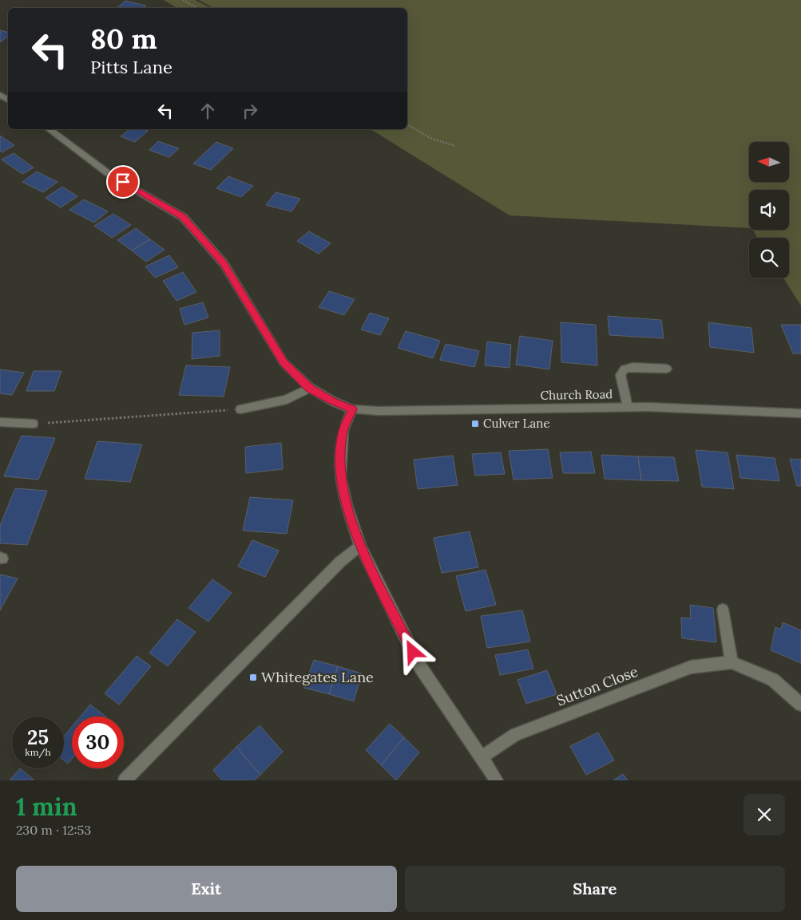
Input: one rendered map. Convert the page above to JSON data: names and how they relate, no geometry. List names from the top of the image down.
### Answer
{
  "streets": {
    "main road": ["Church Road", "Sutton Close"]
  },
  "places": {
    "transit": ["Culver Lane", "Whitegates Lane"]
  },
  "north": "left",
  "page": {
    "turn": ["80 m", "Pitts Lane"],
    "speed": "25 km/h",
    "limit": "30",
    "heading": ["1 min", "230 m · 12:53"],
    "buttons": ["Exit", "Share"]
  }
}
